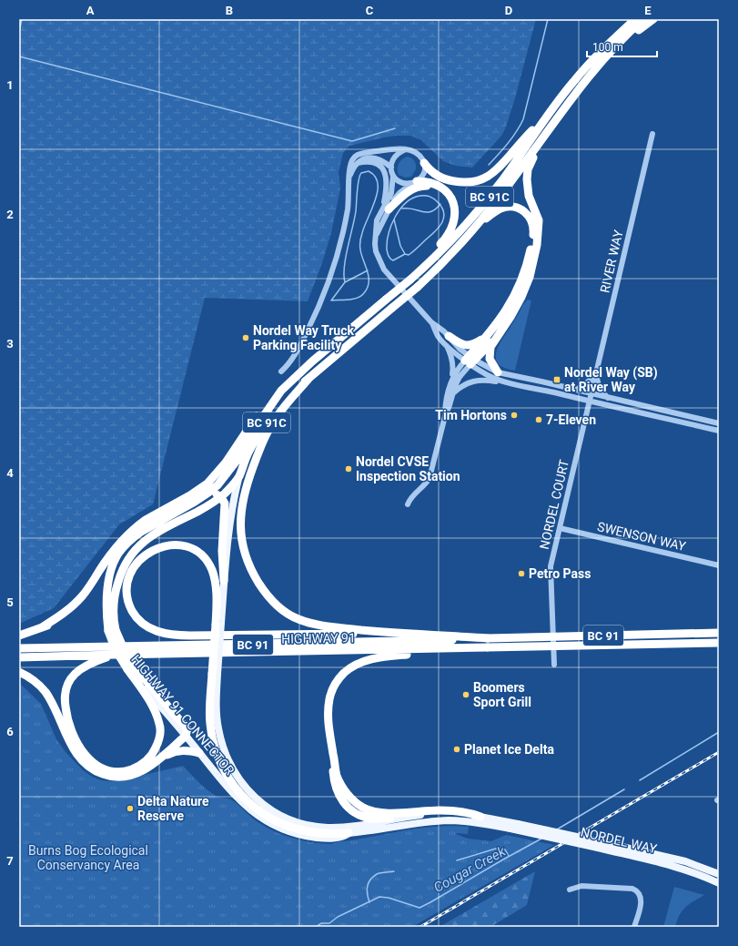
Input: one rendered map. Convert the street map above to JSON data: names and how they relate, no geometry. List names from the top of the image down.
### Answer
{
  "streets": {
    "highway": [
      "BC 91C",
      "BC 91",
      "HIGHWAY 91",
      "HIGHWAY 91 CONNECTOR"
    ],
    "main road": ["NORDEL WAY"],
    "street": ["RIVER WAY", "NORDEL COURT", "SWENSON WAY"]
  },
  "crossings": [
    ["RIVER WAY", "NORDEL COURT"],
    ["NORDEL COURT", "SWENSON WAY"],
    ["BC 91", "HIGHWAY 91"],
    ["HIGHWAY 91 CONNECTOR", "NORDEL WAY"]
  ],
  "water": ["Cougar Creek"],
  "parks": ["Burns Bog Ecological Conservancy Area"],
  "places": {
    "other": [
      "Nordel Way Truck Parking Facility",
      "Tim Hortons",
      "7-Eleven",
      "Nordel CVSE Inspection Station",
      "Petro Pass",
      "Boomers Sport Grill",
      "Planet Ice Delta",
      "Delta Nature Reserve"
    ],
    "transit": ["Nordel Way (SB) at River Way"]
  },
  "scale_bar": "100 m",
  "grid": {
    "columns": [
      "A",
      "B",
      "C",
      "D",
      "E"
    ],
    "rows": [
      "1",
      "2",
      "3",
      "4",
      "5",
      "6",
      "7"
    ]
  }
}
